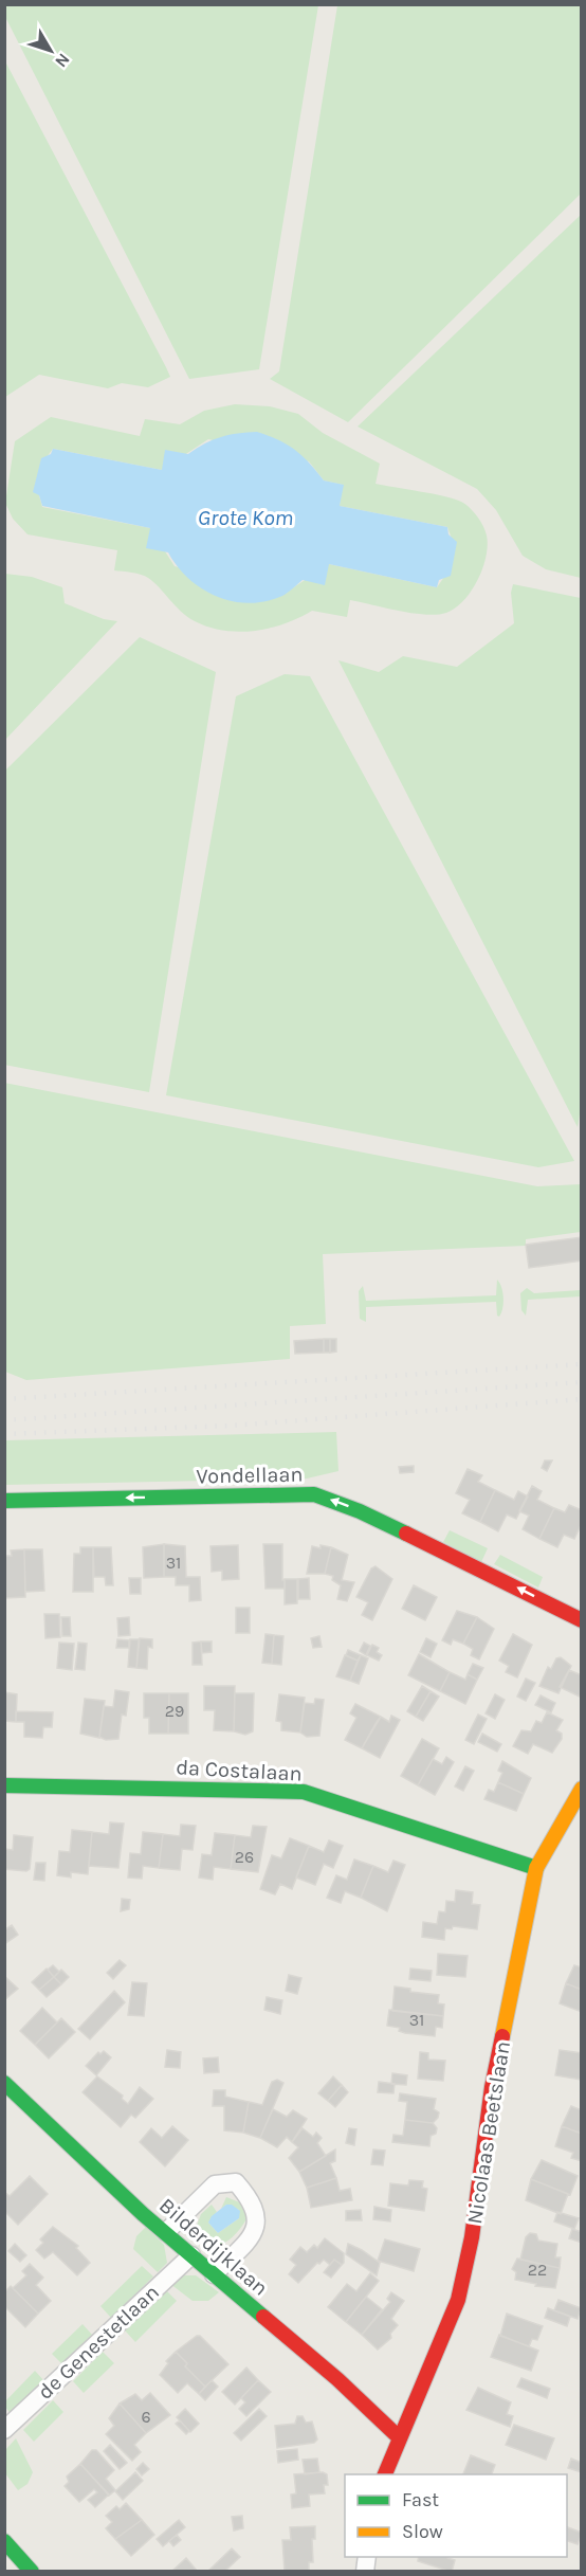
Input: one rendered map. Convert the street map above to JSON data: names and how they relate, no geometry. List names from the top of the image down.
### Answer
{
  "streets": {
    "street": [
      "Vondellaan",
      "da Costalaan",
      "Nicolaas Beetslaan",
      "Bilderdijklaan",
      "de Genestetlaan"
    ]
  },
  "crossings": [
    ["da Costalaan", "Nicolaas Beetslaan"],
    ["Nicolaas Beetslaan", "Bilderdijklaan"],
    ["Bilderdijklaan", "de Genestetlaan"]
  ],
  "one_way": ["Vondellaan"],
  "water": ["Grote Kom"],
  "house_numbers": [
    "31",
    "29",
    "26",
    "31",
    "22",
    "6"
  ],
  "legend": ["Fast", "Slow"],
  "north": "bottom right"
}
